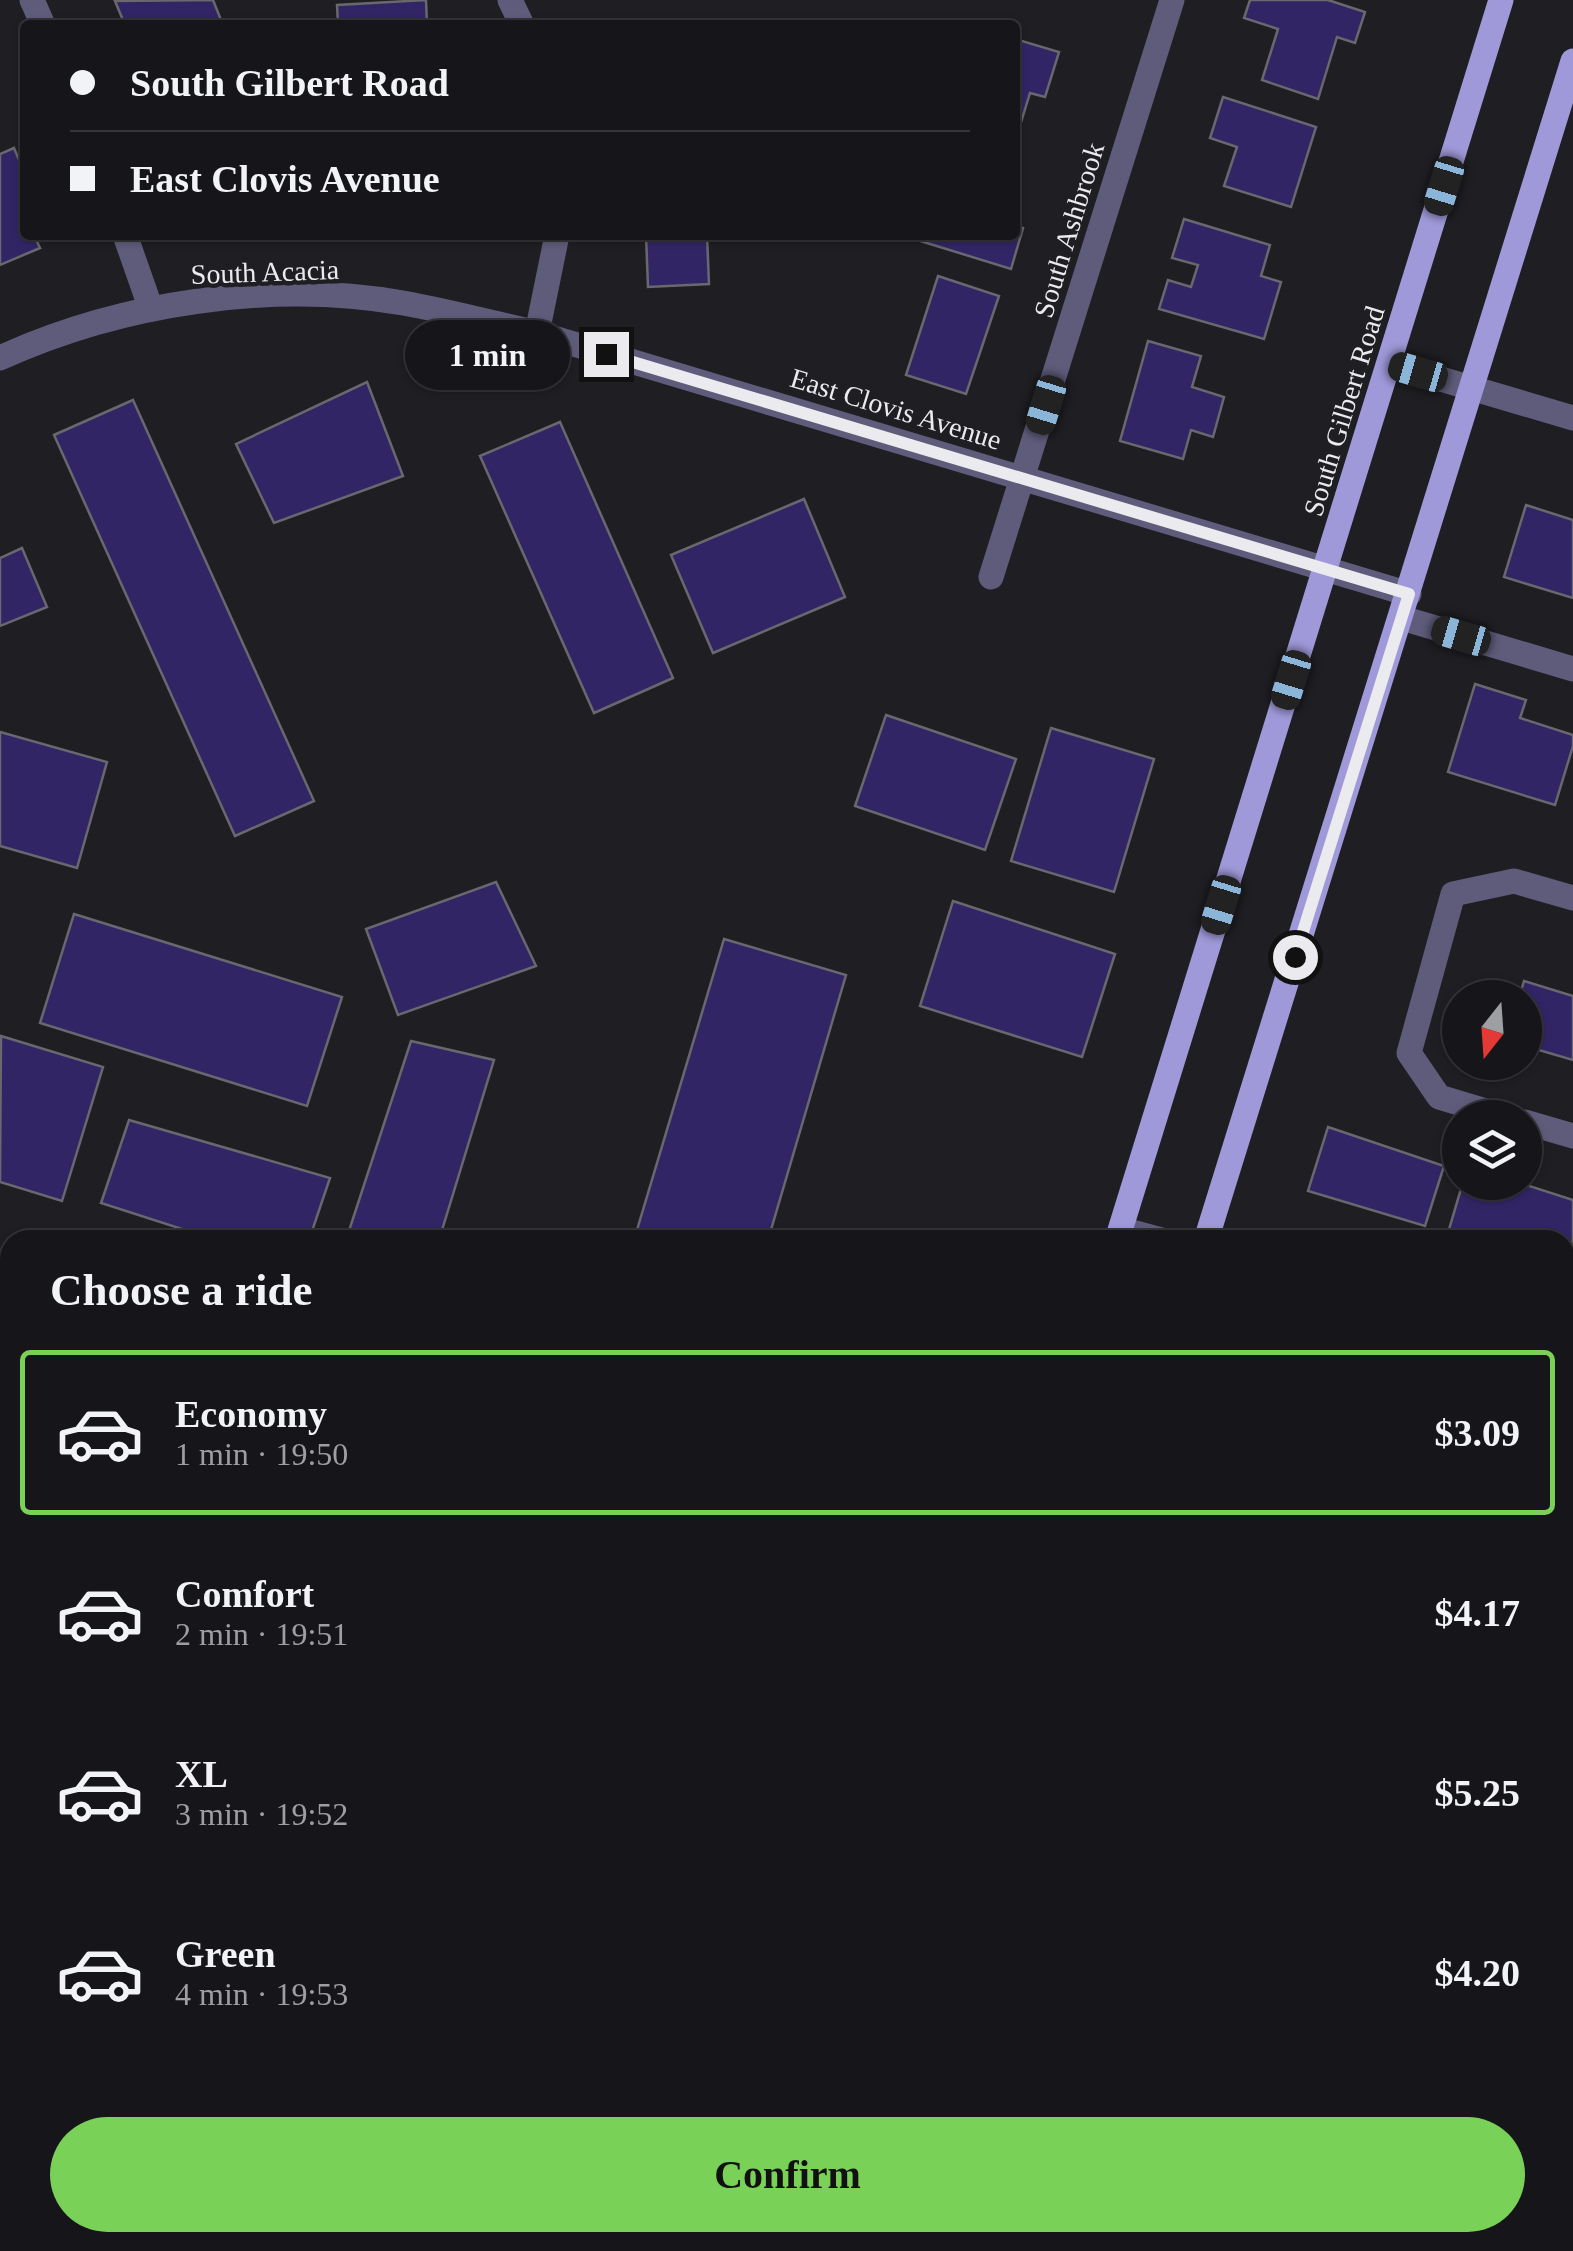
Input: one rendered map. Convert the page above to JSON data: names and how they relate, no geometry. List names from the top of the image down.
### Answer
{
  "streets": {
    "main road": ["South Gilbert Road"],
    "street": ["South Ashbrook", "South Acacia", "East Clovis Avenue"]
  },
  "crossings": [
    ["South Ashbrook", "East Clovis Avenue"],
    ["South Acacia", "East Clovis Avenue"],
    ["East Clovis Avenue", "South Gilbert Road"]
  ],
  "north": "bottom",
  "page": {
    "banner": ["South Gilbert Road", "East Clovis Avenue"],
    "bubble": "1 min",
    "heading": "Choose a ride",
    "list": [
      {
        "name": "Economy",
        "note": "1 min · 19:50",
        "value": "$3.09"
      },
      {
        "name": "Comfort",
        "note": "2 min · 19:51",
        "value": "$4.17"
      },
      {
        "name": "XL",
        "note": "3 min · 19:52",
        "value": "$5.25"
      },
      {
        "name": "Green",
        "note": "4 min · 19:53",
        "value": "$4.20"
      }
    ],
    "buttons": "Confirm"
  }
}
